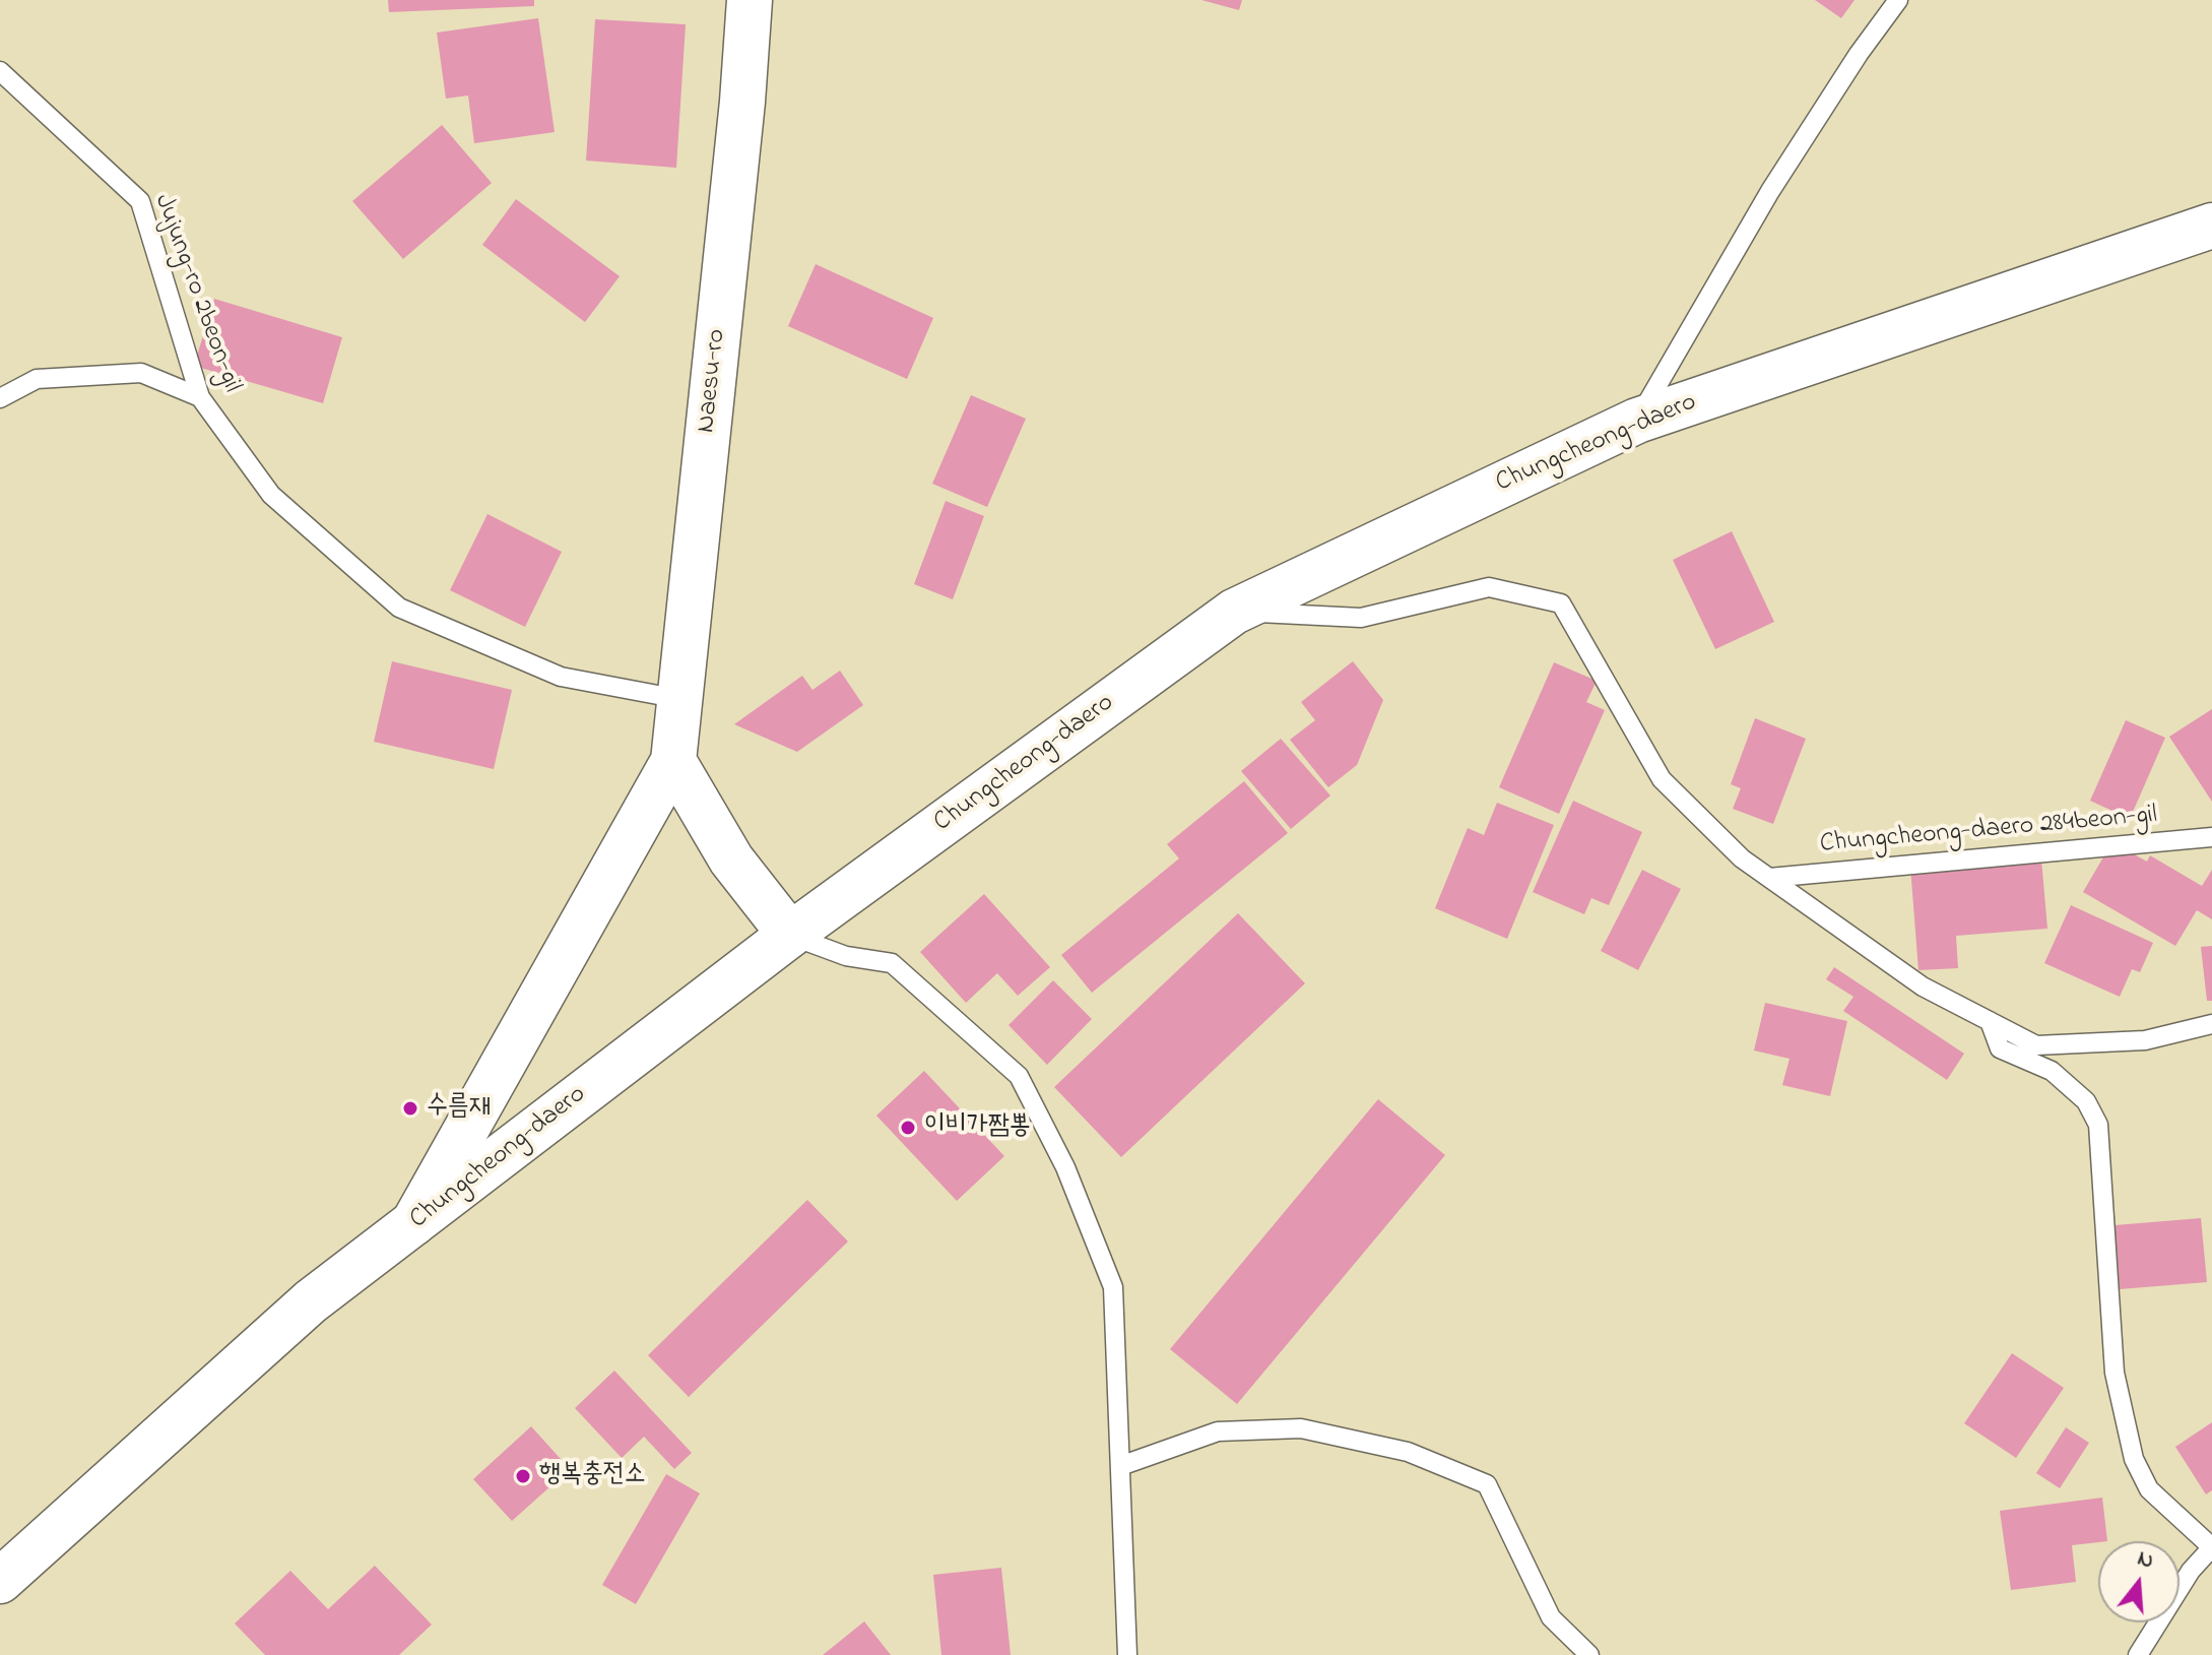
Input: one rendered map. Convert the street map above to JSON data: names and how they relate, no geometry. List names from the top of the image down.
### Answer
{
  "streets": {
    "main road": ["Naesu-ro", "Chungcheong-daero"],
    "lane": ["Jujung-ro 2beon-gil", "Chungcheong-daero 284beon-gil"]
  },
  "crossings": [
    ["Jujung-ro 2beon-gil", "Naesu-ro"]
  ],
  "places": ["수름재", "이비가짬뽕", "행복충전소"],
  "north": "top"
}
